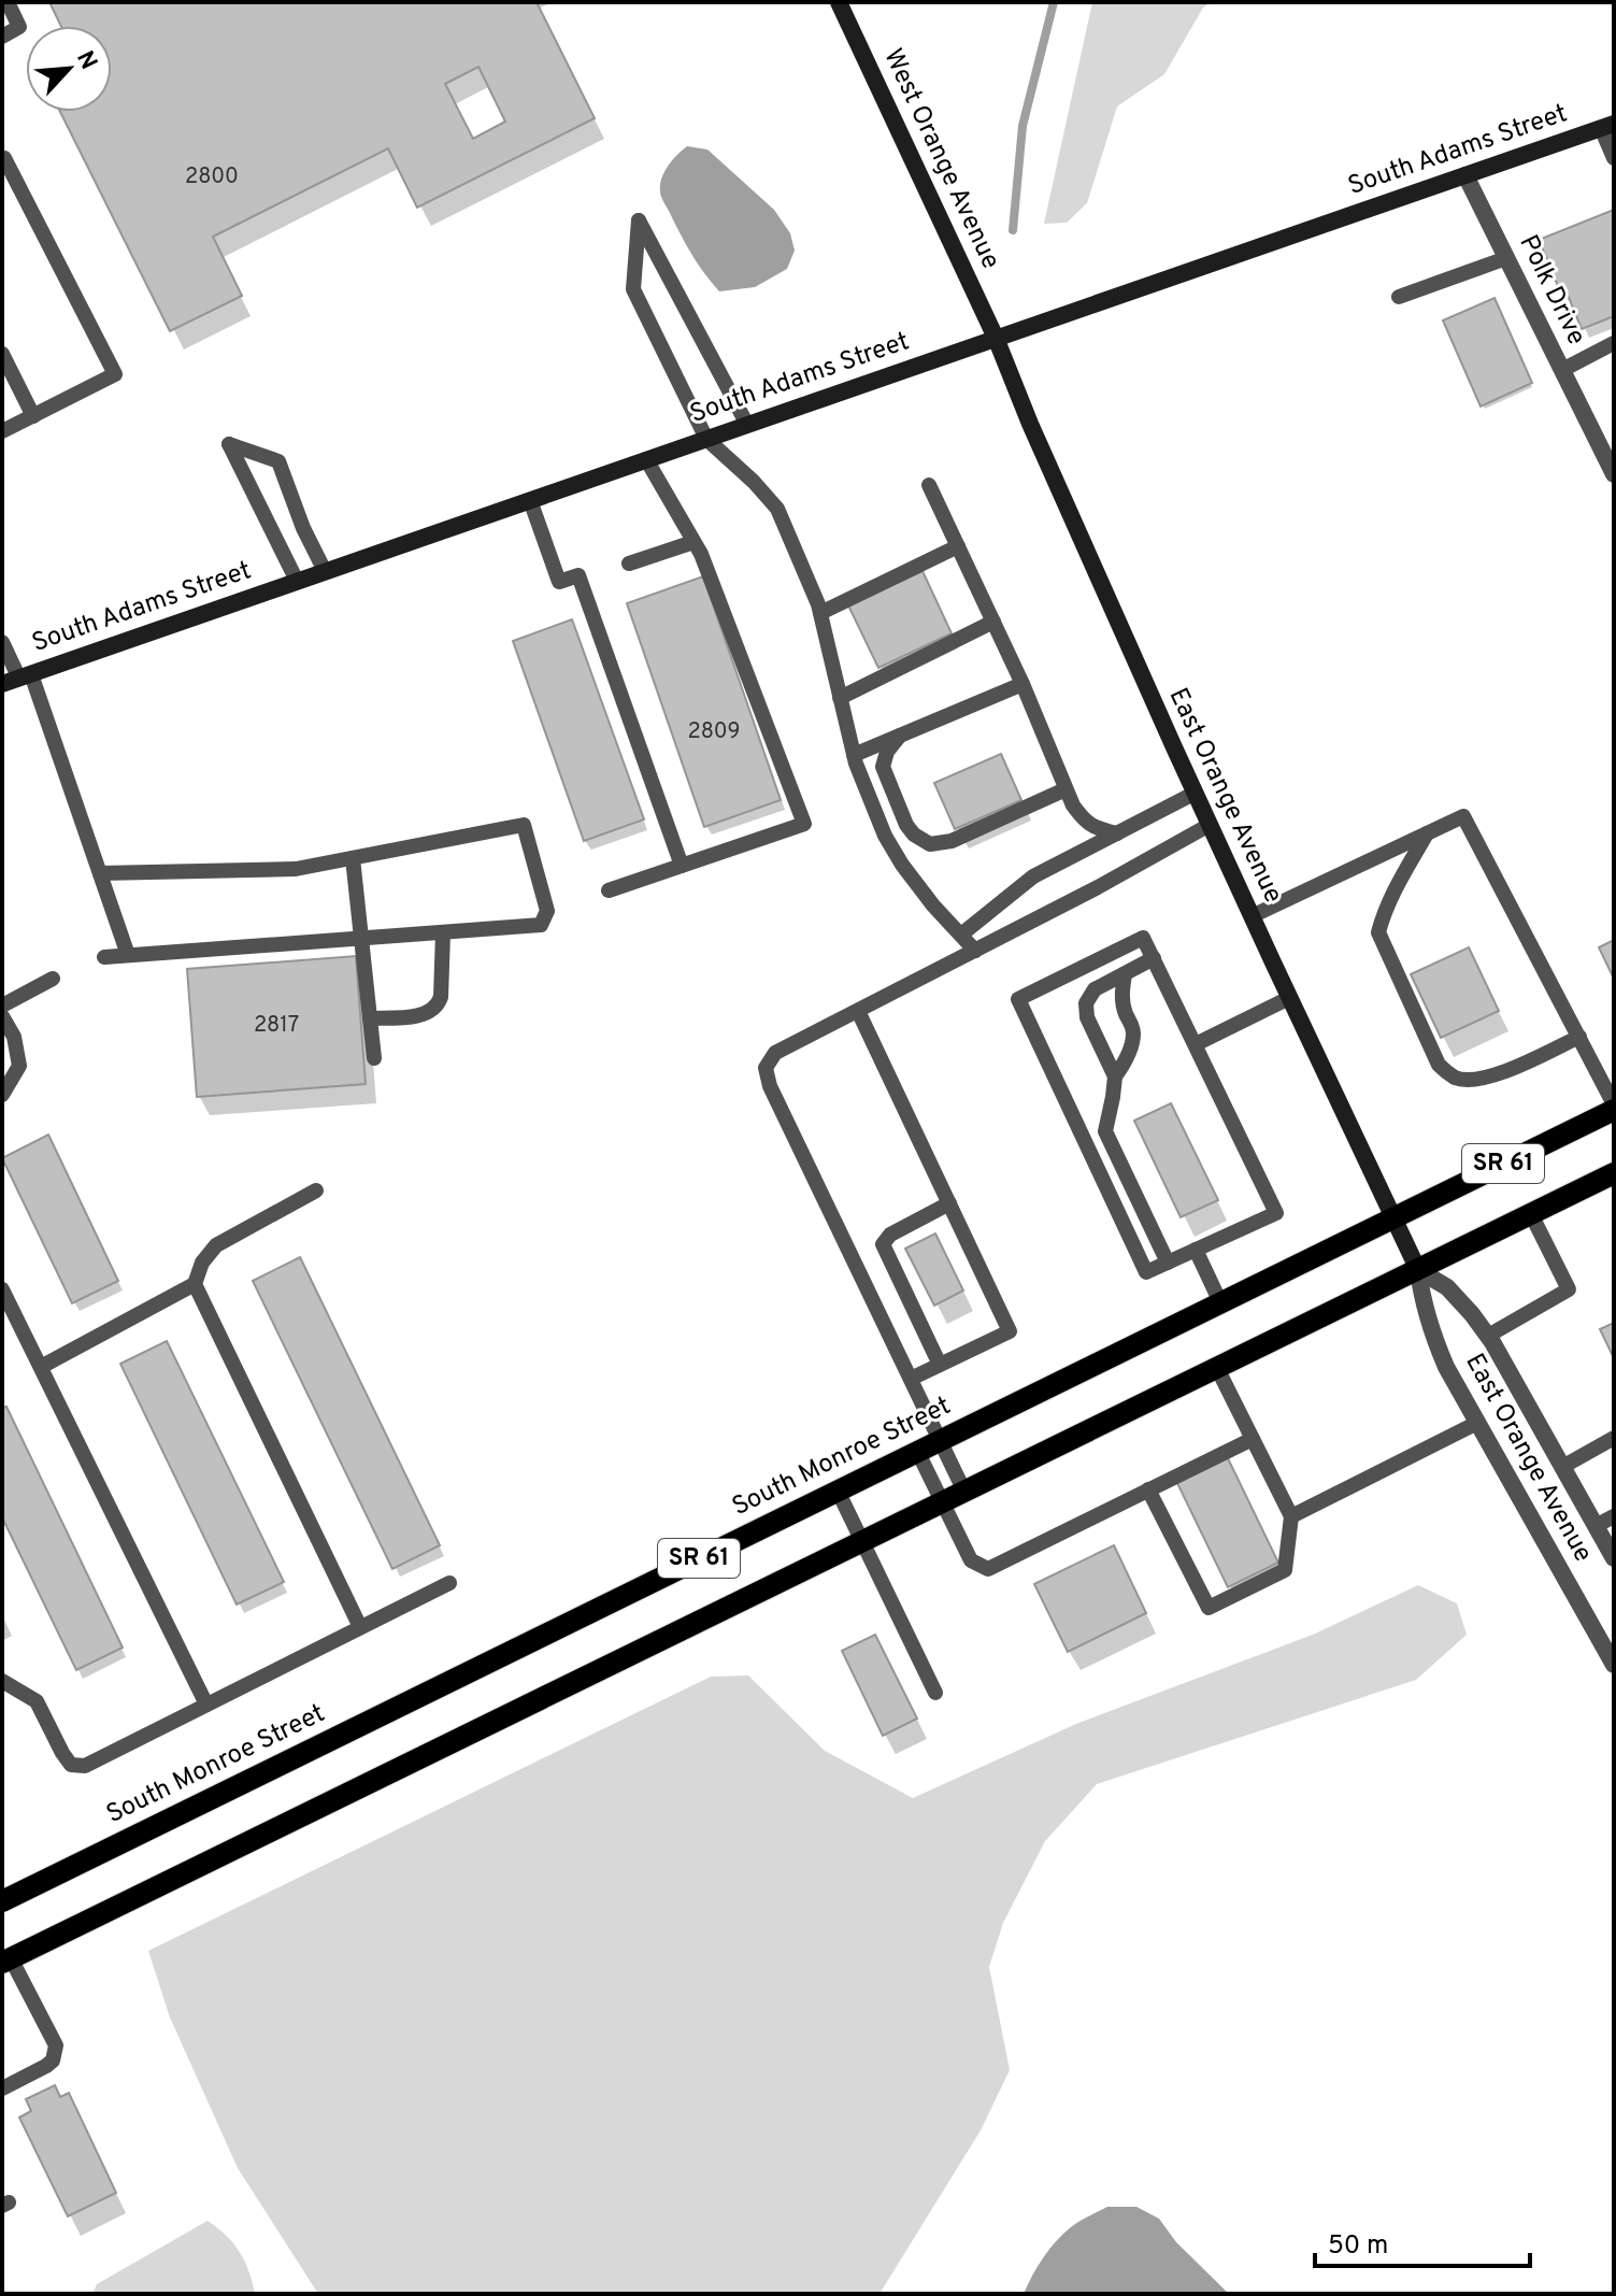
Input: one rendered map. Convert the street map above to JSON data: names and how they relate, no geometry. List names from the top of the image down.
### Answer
{
  "streets": {
    "main road": [
      "South Adams Street",
      "West Orange Avenue",
      "East Orange Avenue",
      "SR 61",
      "South Monroe Street"
    ],
    "street": ["Polk Drive"]
  },
  "crossings": [
    ["South Adams Street", "West Orange Avenue"],
    ["South Adams Street", "Polk Drive"],
    ["South Adams Street", "East Orange Avenue"],
    ["West Orange Avenue", "East Orange Avenue"],
    ["East Orange Avenue", "SR 61"],
    ["East Orange Avenue", "South Monroe Street"]
  ],
  "house_numbers": ["2800", "2809", "2817"],
  "scale_bar": "50 m",
  "north": "top right"
}
